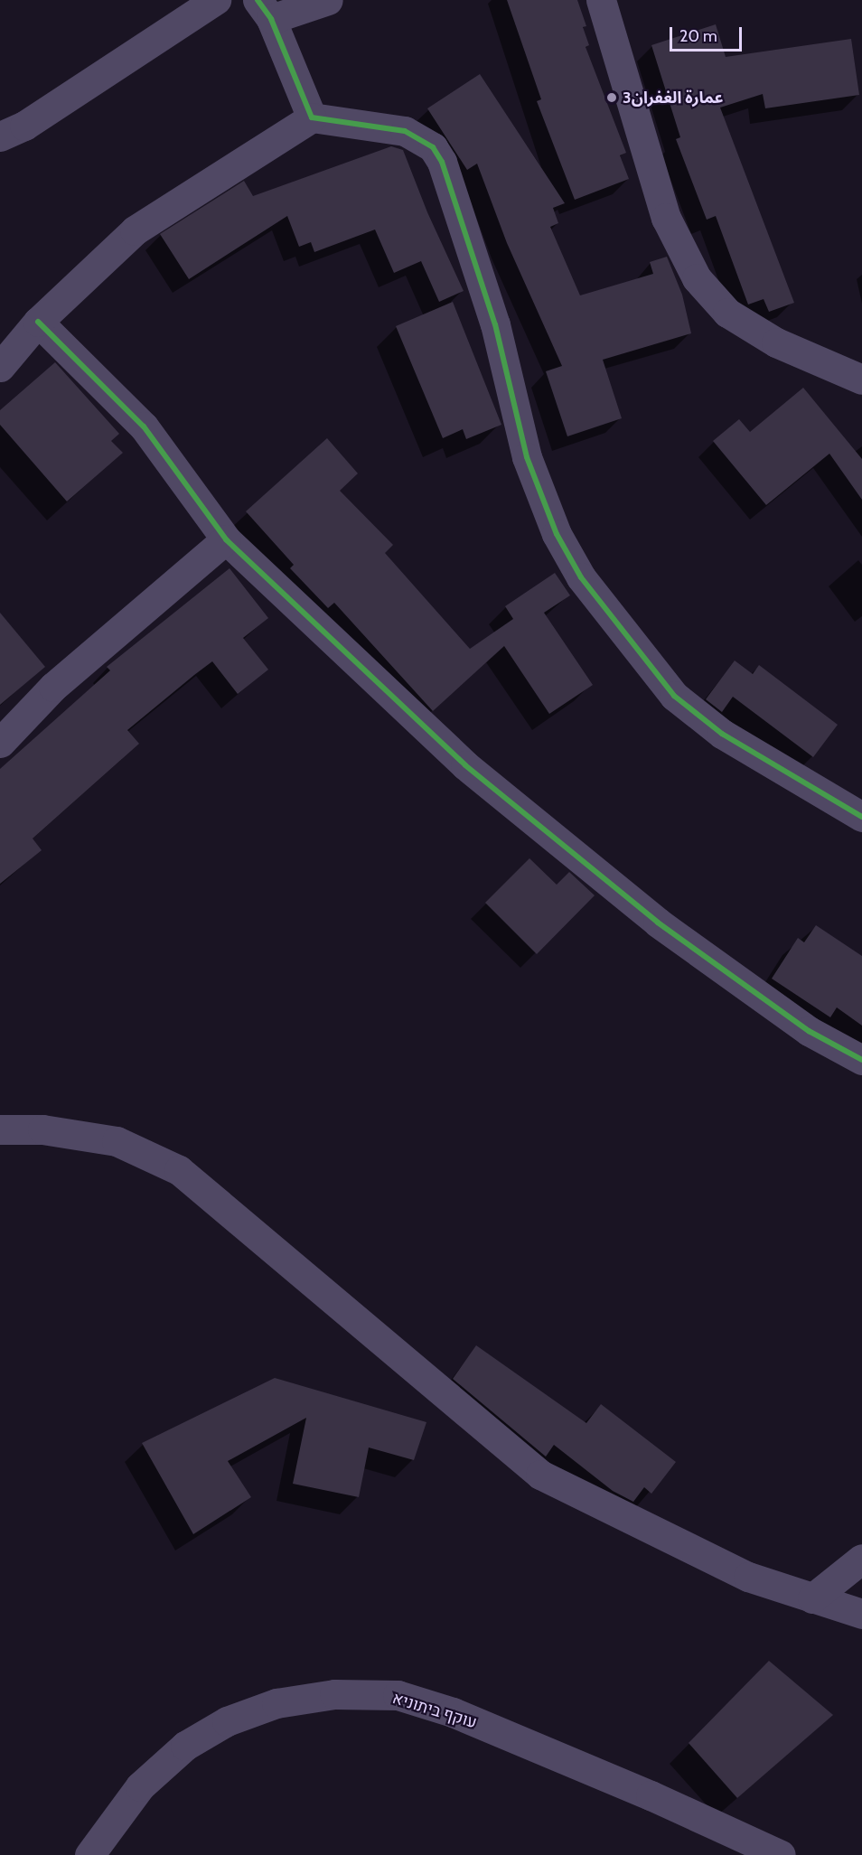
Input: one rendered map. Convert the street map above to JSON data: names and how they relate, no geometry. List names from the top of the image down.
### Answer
{
  "streets": {
    "street": ["עוקף ביתוניא"]
  },
  "places": ["عمارة الغفران3"],
  "scale_bar": "20 m"
}
